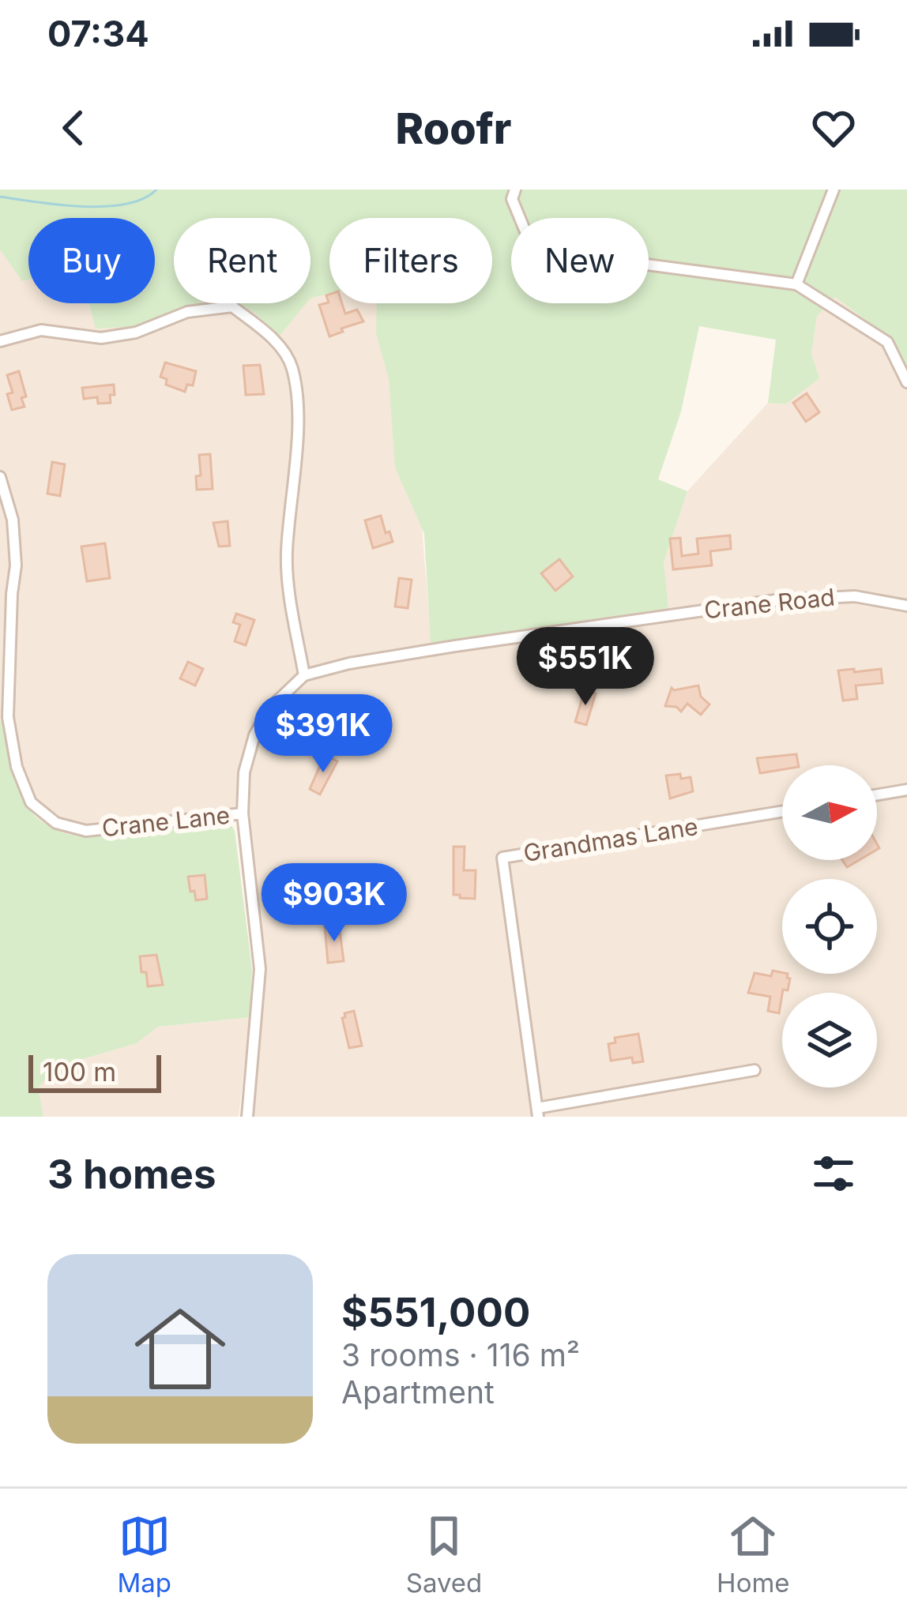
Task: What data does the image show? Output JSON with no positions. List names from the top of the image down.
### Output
{
  "streets": {
    "street": ["Crane Road", "Crane Lane", "Grandmas Lane"]
  },
  "crossings": [
    ["Crane Road", "Crane Lane"]
  ],
  "scale_bar": "100 m",
  "north": "right",
  "page": {
    "status": "07:34",
    "header": "Roofr",
    "chip": [
      "Buy",
      "Rent",
      "Filters",
      "New"
    ],
    "price": ["$551K", "$391K", "$903K"],
    "scale": "100 m",
    "heading": "3 homes",
    "list": [
      {
        "name": "$551,000",
        "note": "3 rooms · 116 m² · Apartment"
      }
    ],
    "tabs": ["Map", "Saved", "Home"]
  }
}
